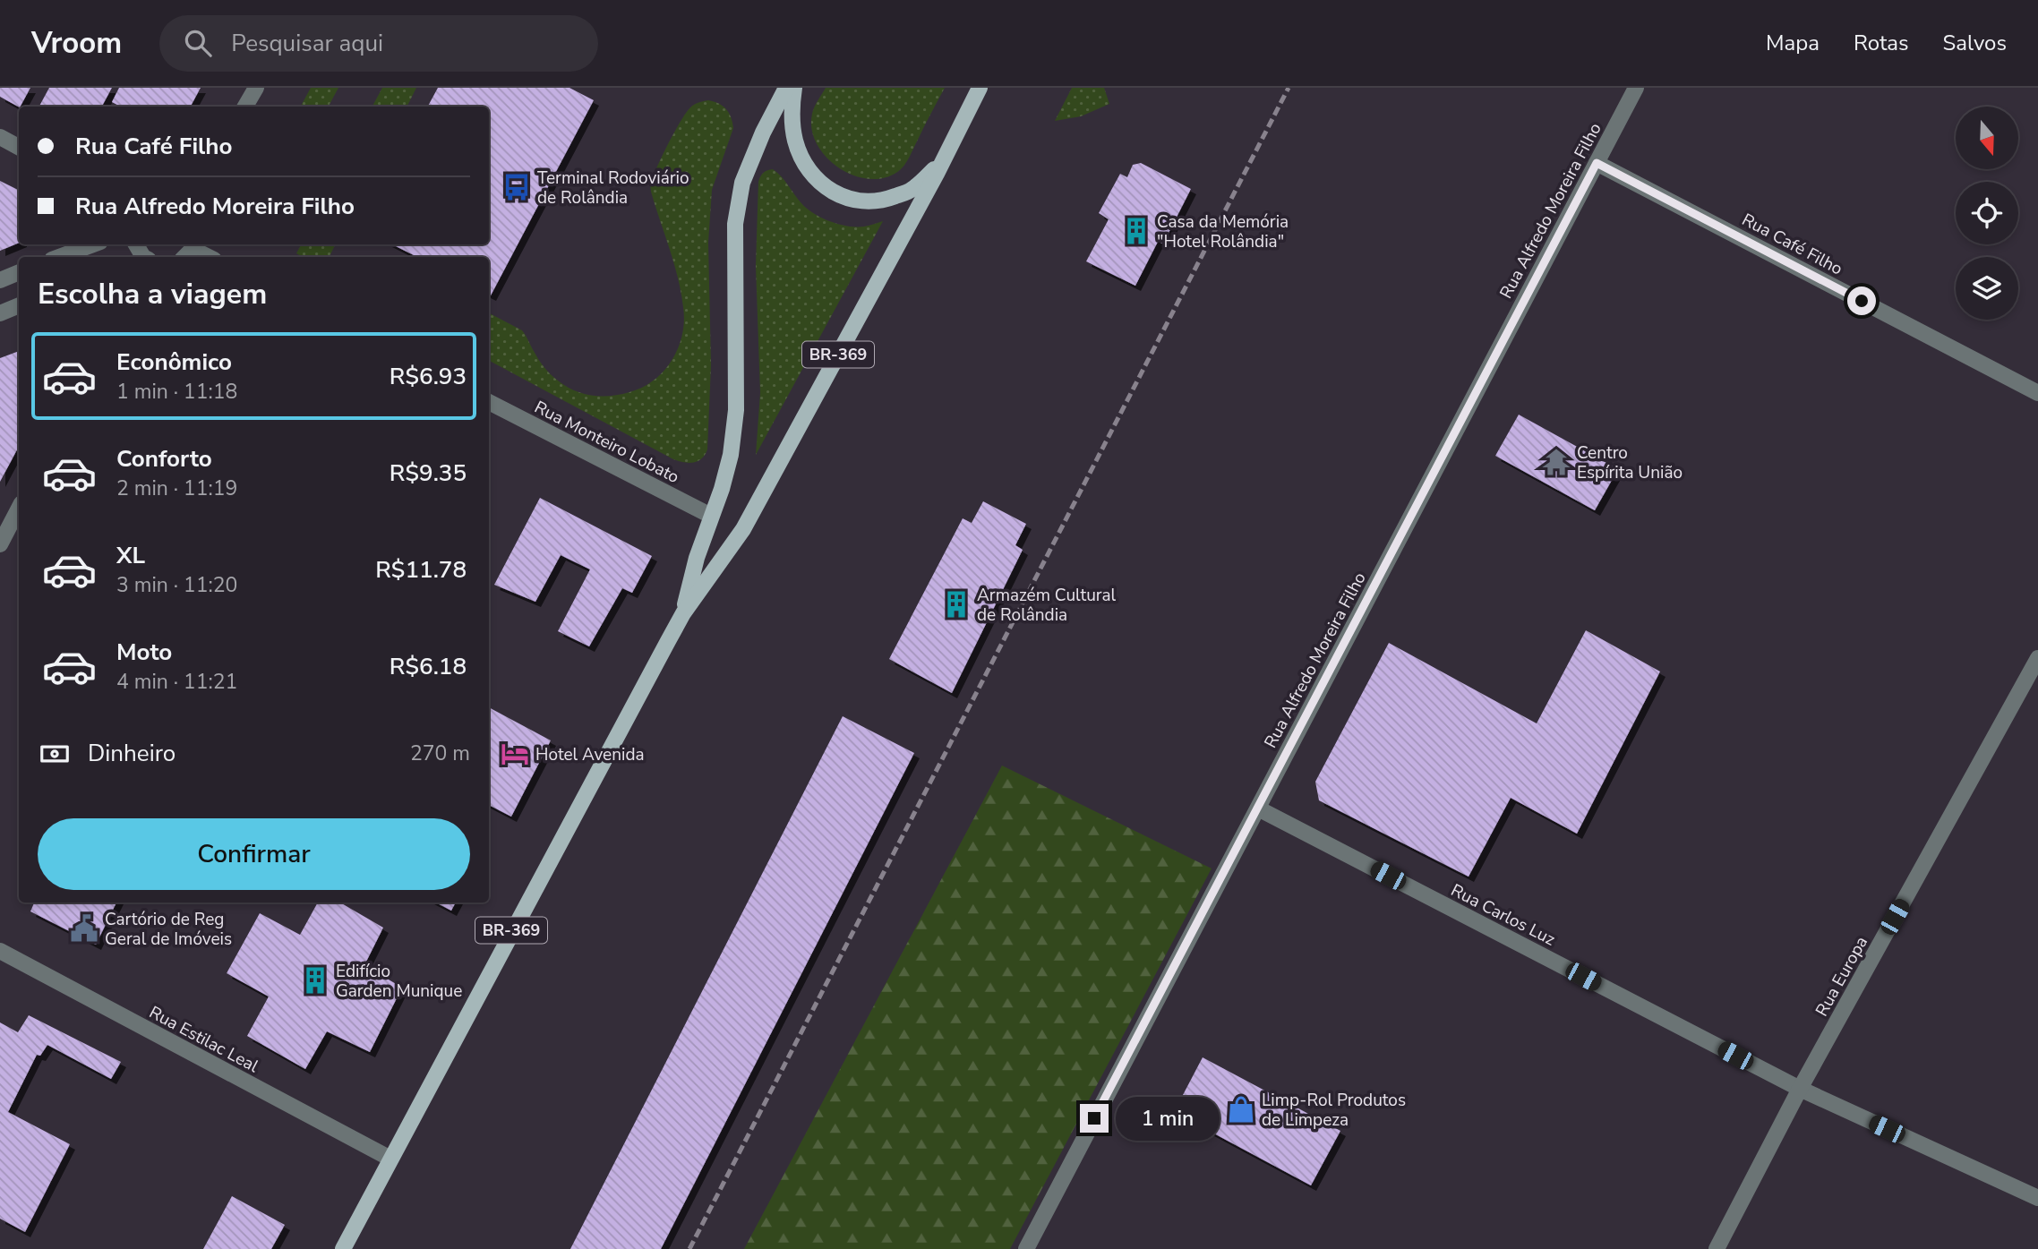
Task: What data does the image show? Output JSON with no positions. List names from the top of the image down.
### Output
{
  "streets": {
    "main road": ["BR-369"],
    "street": [
      "Rua Alfredo Moreira Filho",
      "Rua Café Filho",
      "Rua Monteiro Lobato",
      "Rua Carlos Luz",
      "Rua Europa",
      "Rua Estilac Leal"
    ]
  },
  "crossings": [
    ["Rua Alfredo Moreira Filho", "Rua Café Filho"],
    ["Rua Alfredo Moreira Filho", "Rua Carlos Luz"],
    ["BR-369", "Rua Monteiro Lobato"],
    ["BR-369", "Rua Estilac Leal"],
    ["Rua Carlos Luz", "Rua Europa"]
  ],
  "places": {
    "bus stop": ["Terminal Rodoviário de Rolândia"],
    "building": ["Casa da Memória \"Hotel Rolândia\"", "Armazém Cultural de Rolândia", "Edifício Garden Munique"],
    "temple": ["Centro Espírita União"],
    "hotel": ["Hotel Avenida"],
    "public building": ["Cartório de Reg Geral de Imóveis"],
    "shop": ["Limp-Rol Produtos de Limpeza"]
  },
  "north": "bottom",
  "page": {
    "header": "Vroom",
    "search": "Pesquisar aqui",
    "nav": ["Mapa", "Rotas", "Salvos"],
    "banner": ["Rua Café Filho", "Rua Alfredo Moreira Filho"],
    "heading": "Escolha a viagem",
    "list": [
      {
        "name": "Econômico",
        "note": "1 min · 11:18",
        "value": "R$6.93"
      },
      {
        "name": "Conforto",
        "note": "2 min · 11:19",
        "value": "R$9.35"
      },
      {
        "name": "XL",
        "note": "3 min · 11:20",
        "value": "R$11.78"
      },
      {
        "name": "Moto",
        "note": "4 min · 11:21",
        "value": "R$6.18"
      }
    ],
    "pay": ["Dinheiro", "270 m"],
    "buttons": "Confirmar",
    "bubble": "1 min"
  }
}
